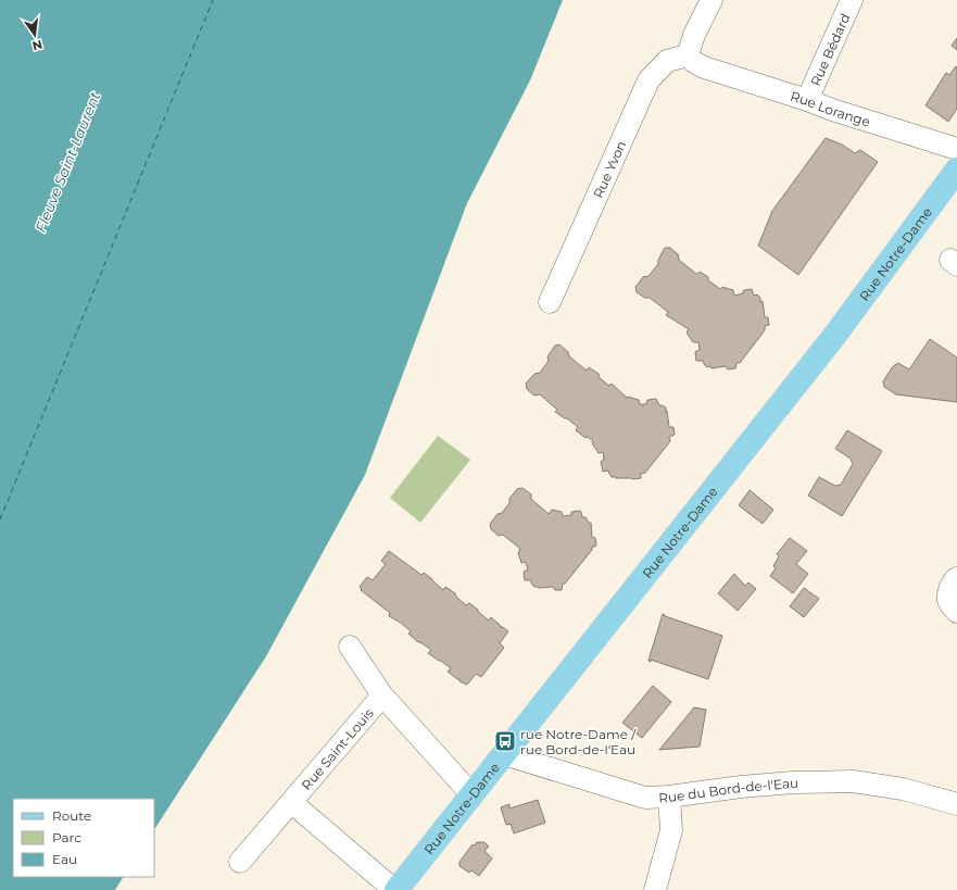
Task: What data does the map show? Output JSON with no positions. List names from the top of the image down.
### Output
{
  "streets": {
    "main road": ["Rue Notre-Dame"],
    "street": [
      "Rue Bédard",
      "Rue Lorange",
      "Rue Yvon",
      "Rue Saint-Louis",
      "Rue du Bord-de-l'Eau"
    ]
  },
  "crossings": [
    ["Rue Bédard", "Rue Lorange"],
    ["Rue Lorange", "Rue Yvon"],
    ["Rue Notre-Dame", "Rue Saint-Louis"],
    ["Rue Notre-Dame", "Rue du Bord-de-l'Eau"]
  ],
  "water": ["Fleuve Saint-Laurent"],
  "places": {
    "bus stop": ["rue Notre-Dame / rue Bord-de-l'Eau"]
  },
  "legend": ["Route", "Parc", "Eau"],
  "north": "bottom"
}
